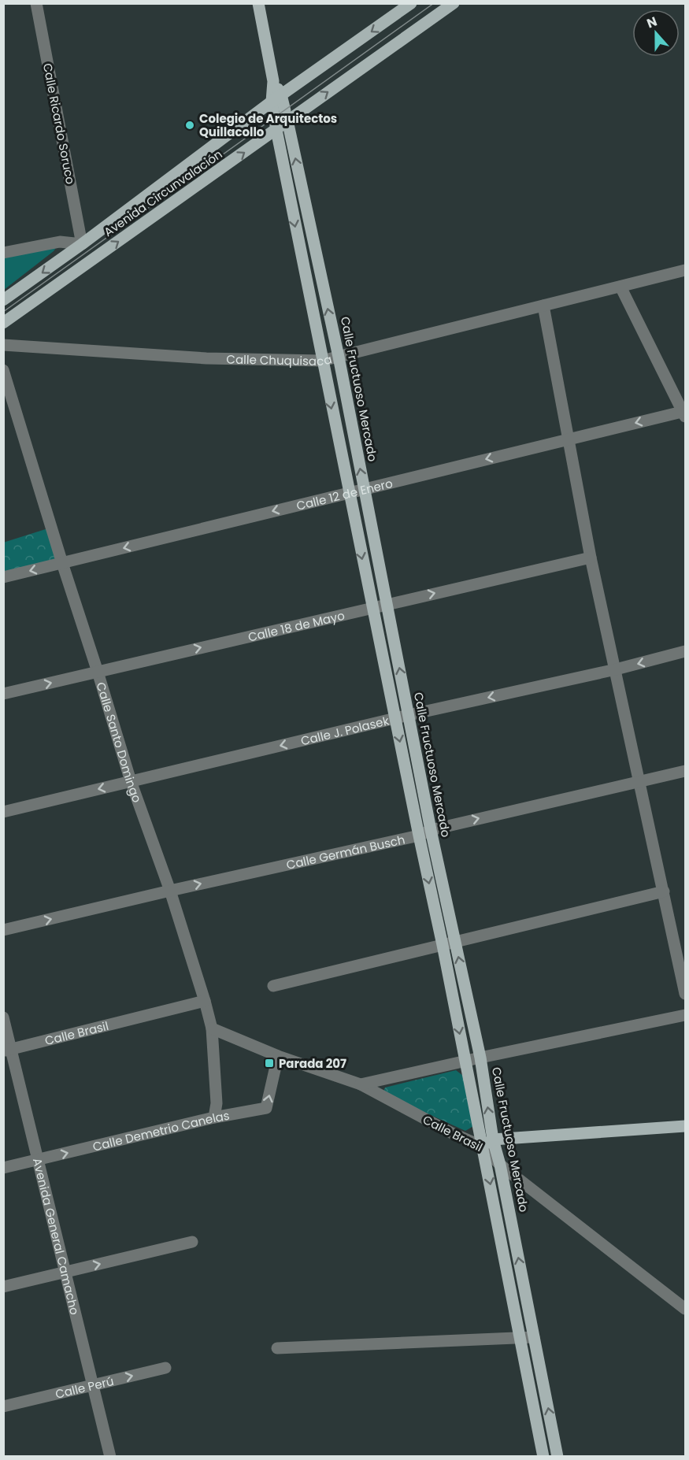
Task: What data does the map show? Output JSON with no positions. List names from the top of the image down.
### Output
{
  "streets": {
    "main road": ["Avenida Circunvalación", "Calle Fructuoso Mercado"],
    "street": [
      "Calle Ricardo Soruco",
      "Calle Chuquisaca",
      "Calle 12 de Enero",
      "Calle 18 de Mayo",
      "Calle J. Polasek",
      "Calle Santo Domingo",
      "Calle Germán Busch",
      "Calle Brasil",
      "Calle Demetrio Canelas",
      "Avenida General Camacho",
      "Calle Perú"
    ]
  },
  "crossings": [
    ["Calle Ricardo Soruco", "Avenida Circunvalación"],
    ["Avenida Circunvalación", "Calle Fructuoso Mercado"],
    ["Calle Chuquisaca", "Calle Fructuoso Mercado"],
    ["Calle Fructuoso Mercado", "Calle 12 de Enero"],
    ["Calle Fructuoso Mercado", "Calle 18 de Mayo"],
    ["Calle Fructuoso Mercado", "Calle J. Polasek"],
    ["Calle Fructuoso Mercado", "Calle Germán Busch"],
    ["Calle Fructuoso Mercado", "Calle Brasil"],
    ["Calle 12 de Enero", "Calle Santo Domingo"],
    ["Calle 18 de Mayo", "Calle Santo Domingo"],
    ["Calle J. Polasek", "Calle Santo Domingo"],
    ["Calle Santo Domingo", "Calle Germán Busch"],
    ["Calle Santo Domingo", "Calle Brasil"],
    ["Calle Santo Domingo", "Calle Demetrio Canelas"],
    ["Calle Brasil", "Calle Demetrio Canelas"],
    ["Calle Brasil", "Avenida General Camacho"],
    ["Calle Demetrio Canelas", "Avenida General Camacho"],
    ["Avenida General Camacho", "Calle Perú"]
  ],
  "one_way": [
    "Calle 12 de Enero",
    "Calle 18 de Mayo",
    "Calle J. Polasek",
    "Calle Germán Busch",
    "Calle Demetrio Canelas",
    "Calle Perú"
  ],
  "places": {
    "other": ["Colegio de Arquitectos Quillacollo"],
    "transit": ["Parada 207"]
  },
  "north": "top"
}
